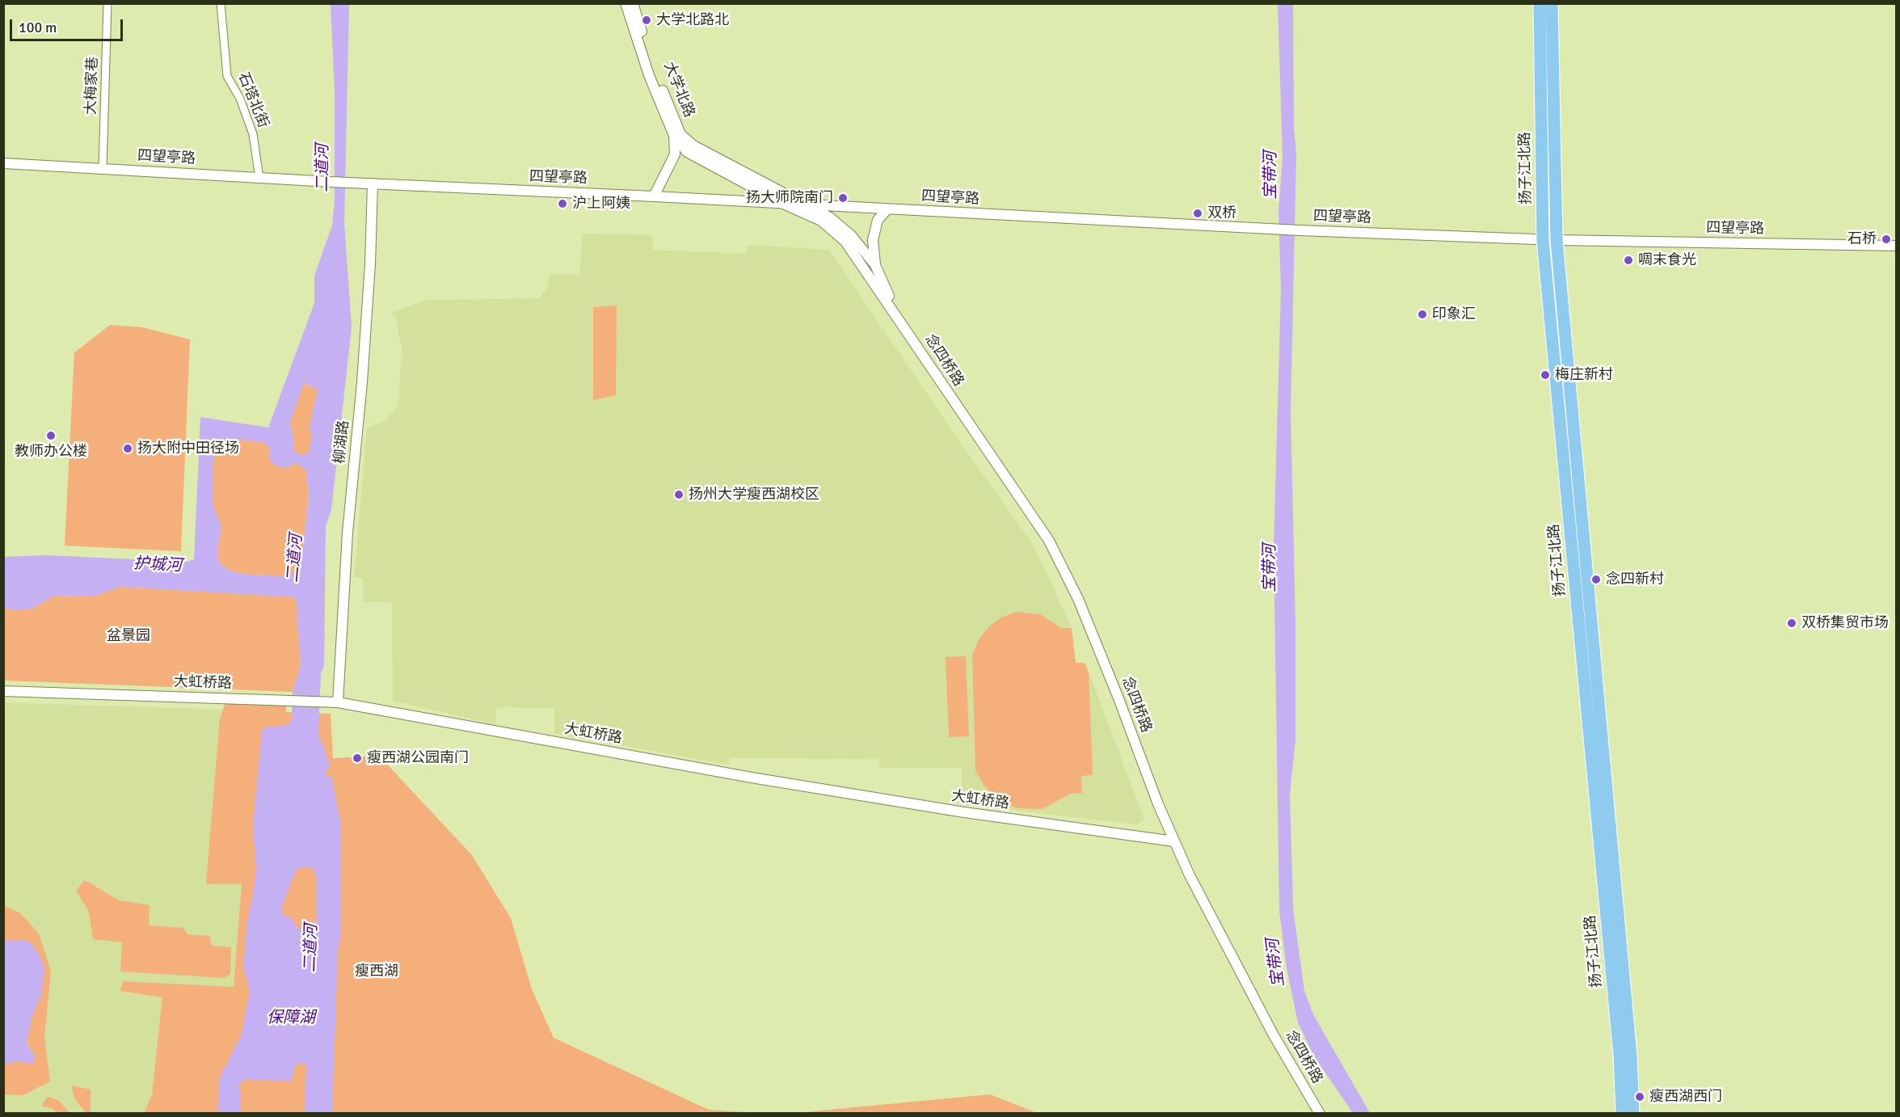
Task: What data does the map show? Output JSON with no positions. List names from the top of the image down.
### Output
{
  "streets": {
    "main road": ["扬子江北路"],
    "street": [
      "大梅家巷",
      "大学北路",
      "石塔北街",
      "四望亭路",
      "念四桥路",
      "柳湖路",
      "大虹桥路"
    ]
  },
  "crossings": [
    ["大梅家巷", "四望亭路"],
    ["大学北路", "四望亭路"],
    ["大学北路", "念四桥路"],
    ["石塔北街", "四望亭路"],
    ["四望亭路", "扬子江北路"],
    ["四望亭路", "念四桥路"],
    ["四望亭路", "柳湖路"],
    ["念四桥路", "大虹桥路"],
    ["柳湖路", "大虹桥路"]
  ],
  "water": [
    "二道河",
    "宝带河",
    "护城河",
    "保障湖"
  ],
  "parks": ["盆景园", "瘦西湖"],
  "places": [
    "大学北路北",
    "扬大师院南门",
    "沪上阿姨",
    "双桥",
    "石桥",
    "啁末食光",
    "印象汇",
    "梅庄新村",
    "教师办公楼",
    "扬大附中田径场",
    "扬州大学瘦西湖校区",
    "念四新村",
    "双桥集贸市场",
    "瘦西湖公园南门",
    "瘦西湖西门"
  ],
  "scale_bar": "100 m"
}
